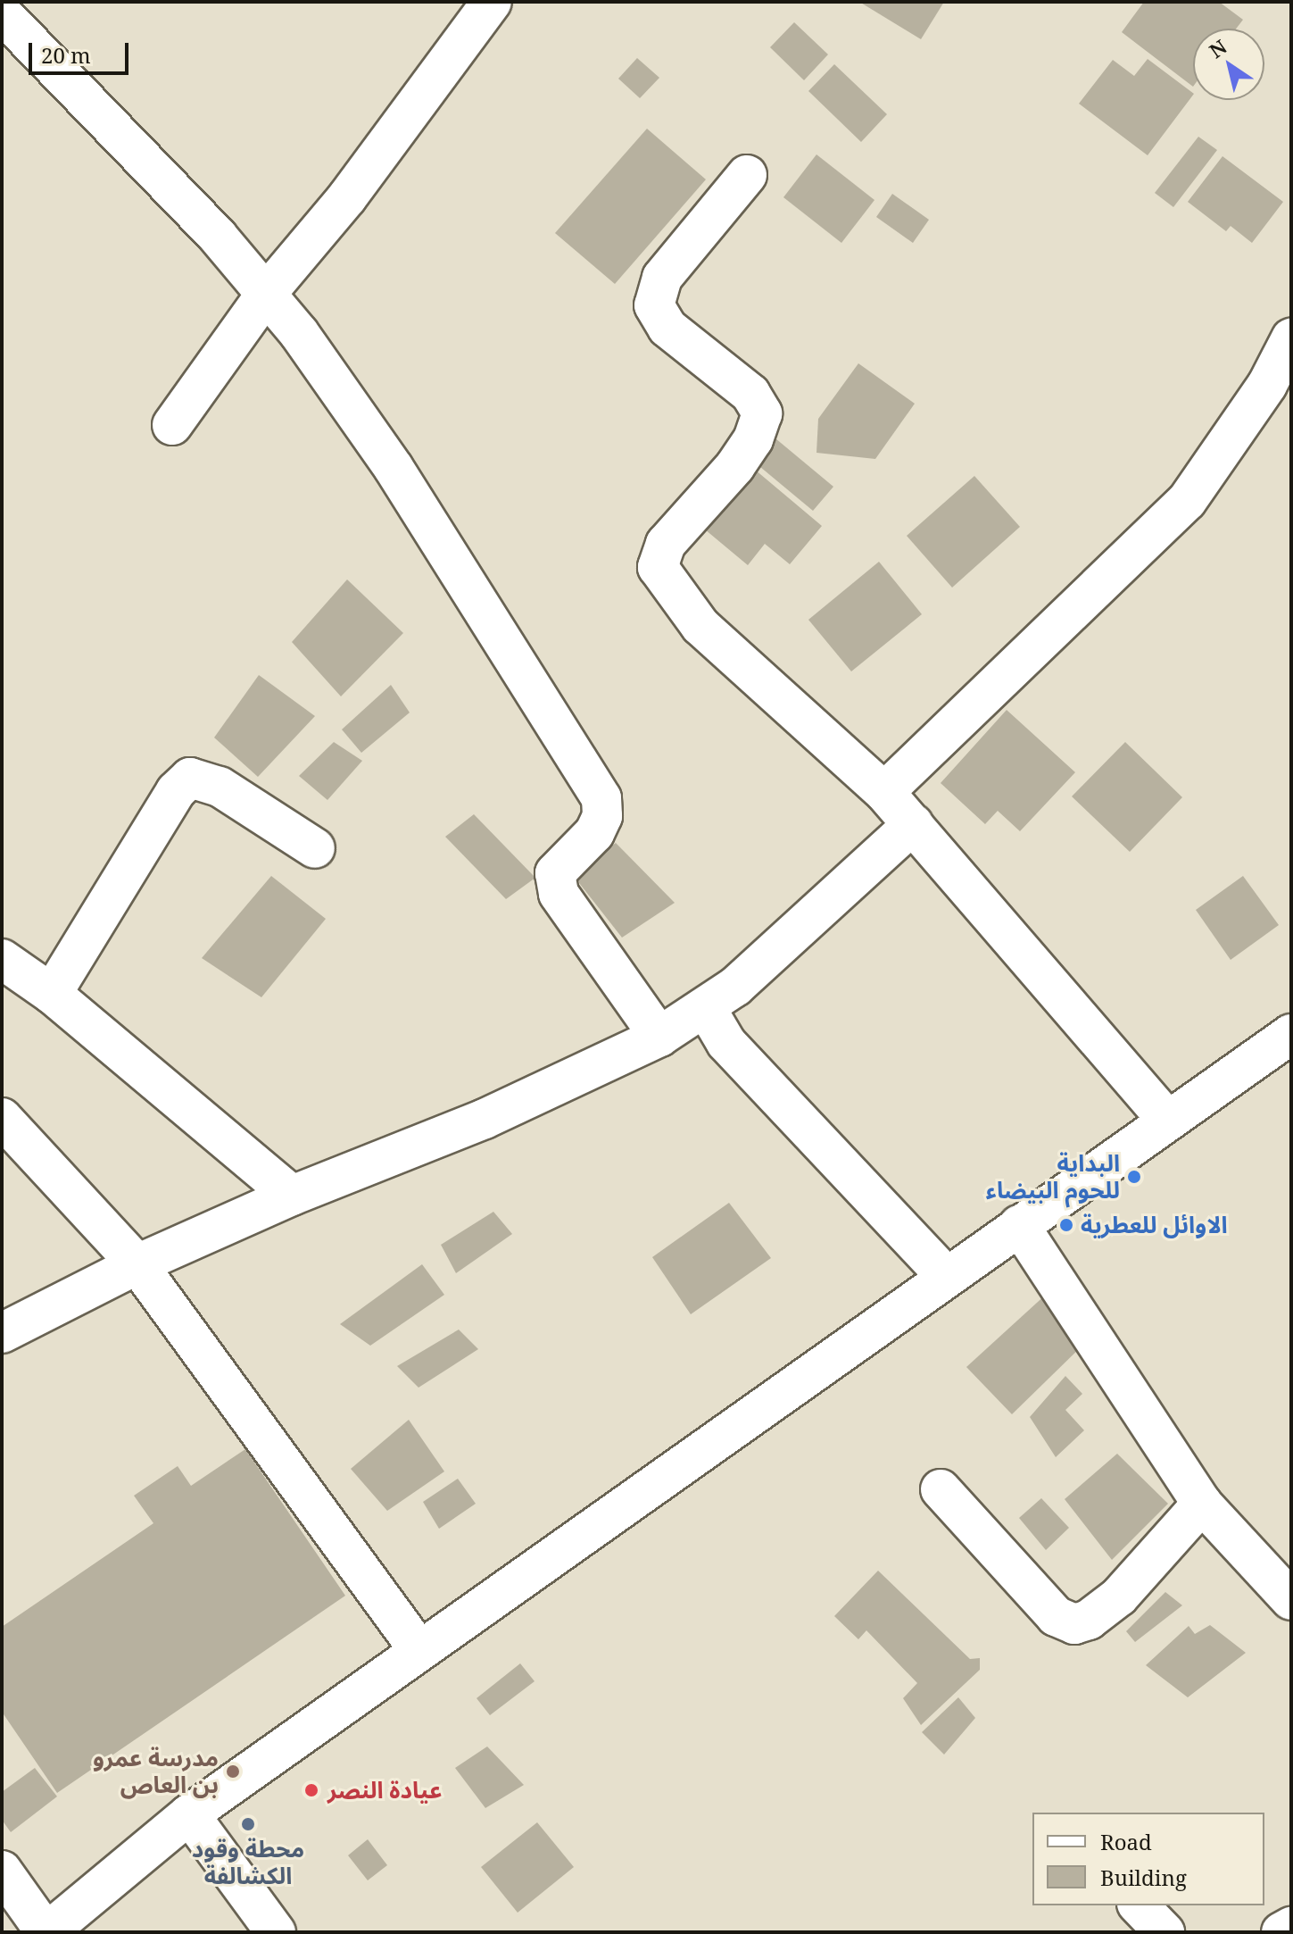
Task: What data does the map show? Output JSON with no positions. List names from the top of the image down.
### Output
{
  "places": [
    "البداية للحوم البيضاء",
    "الاوائل للعطرية",
    "مدرسة عمرو بن العاص",
    "عيادة النصر",
    "محطة وقود الكشالفة"
  ],
  "legend": ["Road", "Building"],
  "scale_bar": "20 m",
  "north": "top left"
}
